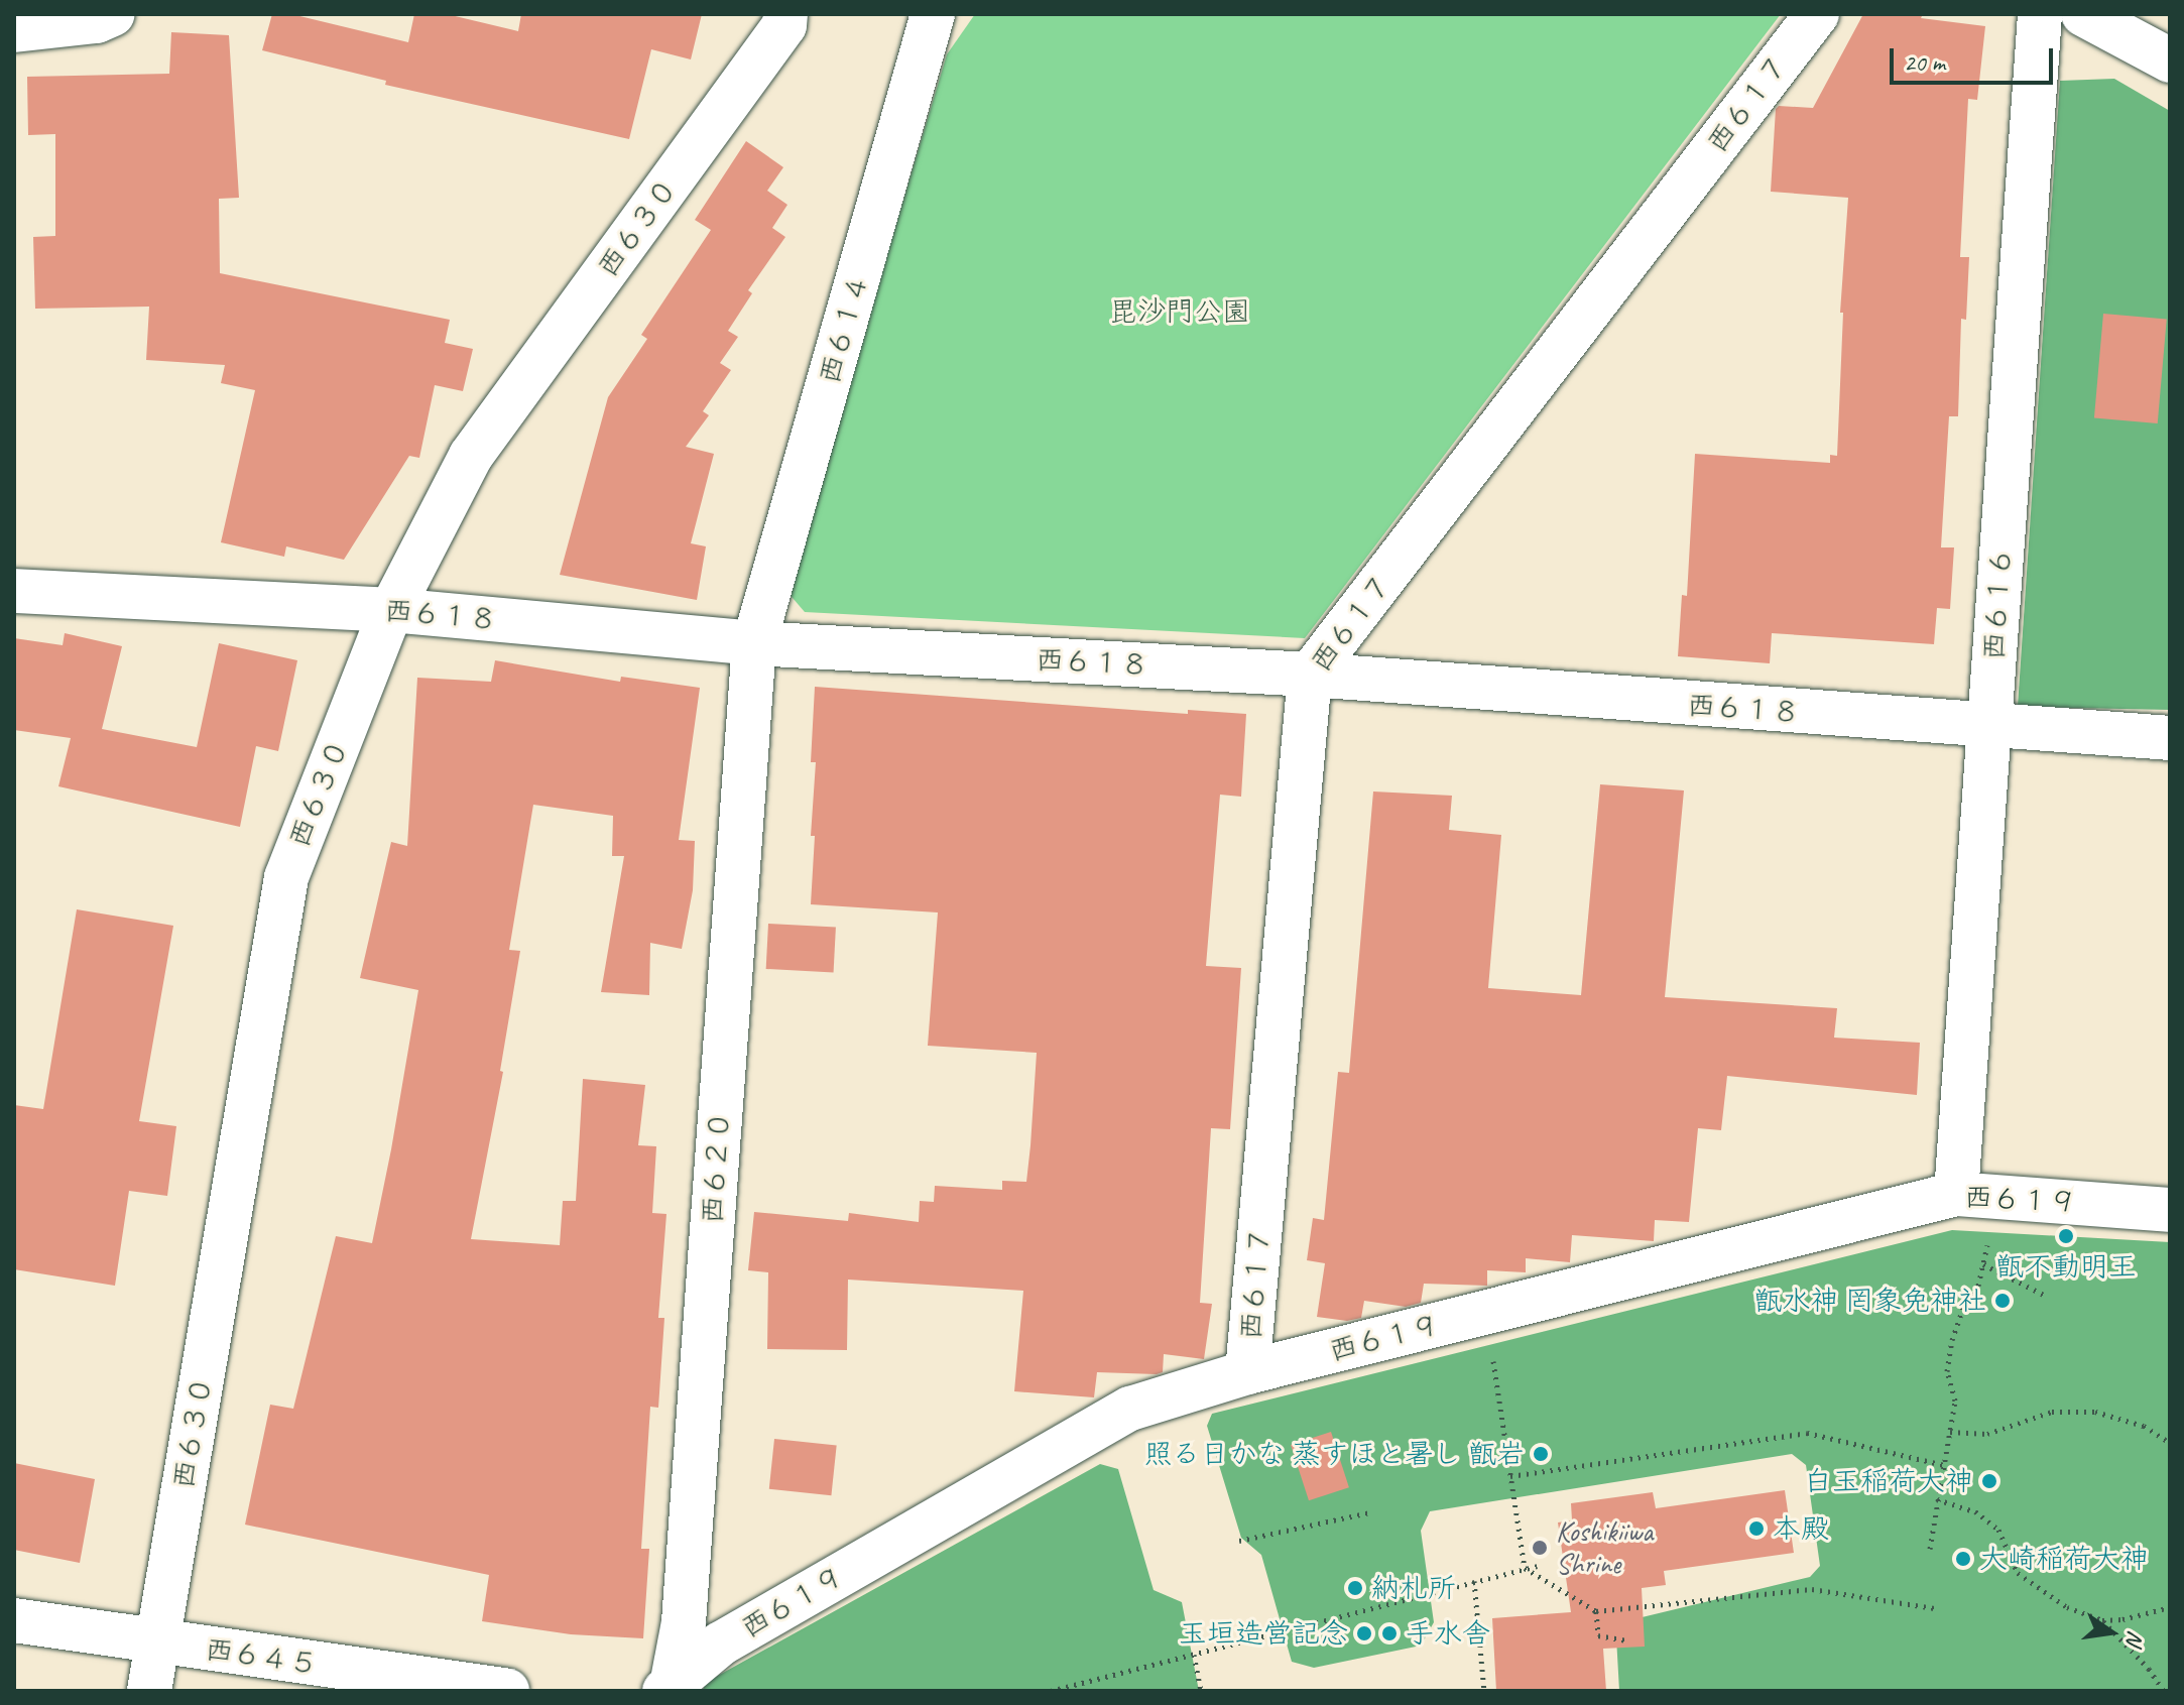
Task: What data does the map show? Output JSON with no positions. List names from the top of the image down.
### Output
{
  "streets": {
    "street": [
      "西６１７",
      "西６３０",
      "西６１４",
      "西６１６",
      "西６１８",
      "西６２０",
      "西６１９",
      "西６４５"
    ]
  },
  "crossings": [
    ["西６１７", "西６１８"],
    ["西６１７", "西６１９"],
    ["西６３０", "西６１８"],
    ["西６３０", "西６４５"],
    ["西６１４", "西６１８"],
    ["西６１４", "西６２０"],
    ["西６１６", "西６１８"],
    ["西６１６", "西６１９"],
    ["西６１８", "西６２０"],
    ["西６２０", "西６１９"]
  ],
  "parks": ["毘沙門公園"],
  "places": [
    "甑不動明王",
    "甑水神 罔象免神社",
    "照る日かな 蒸すほと暑し 甑岩",
    "白玉稲荷大神",
    "本殿",
    "Koshikiiwa Shrine",
    "大崎稲荷大神",
    "納札所",
    "玉垣造営記念",
    "手水舎"
  ],
  "scale_bar": "20 m",
  "north": "right"
}
